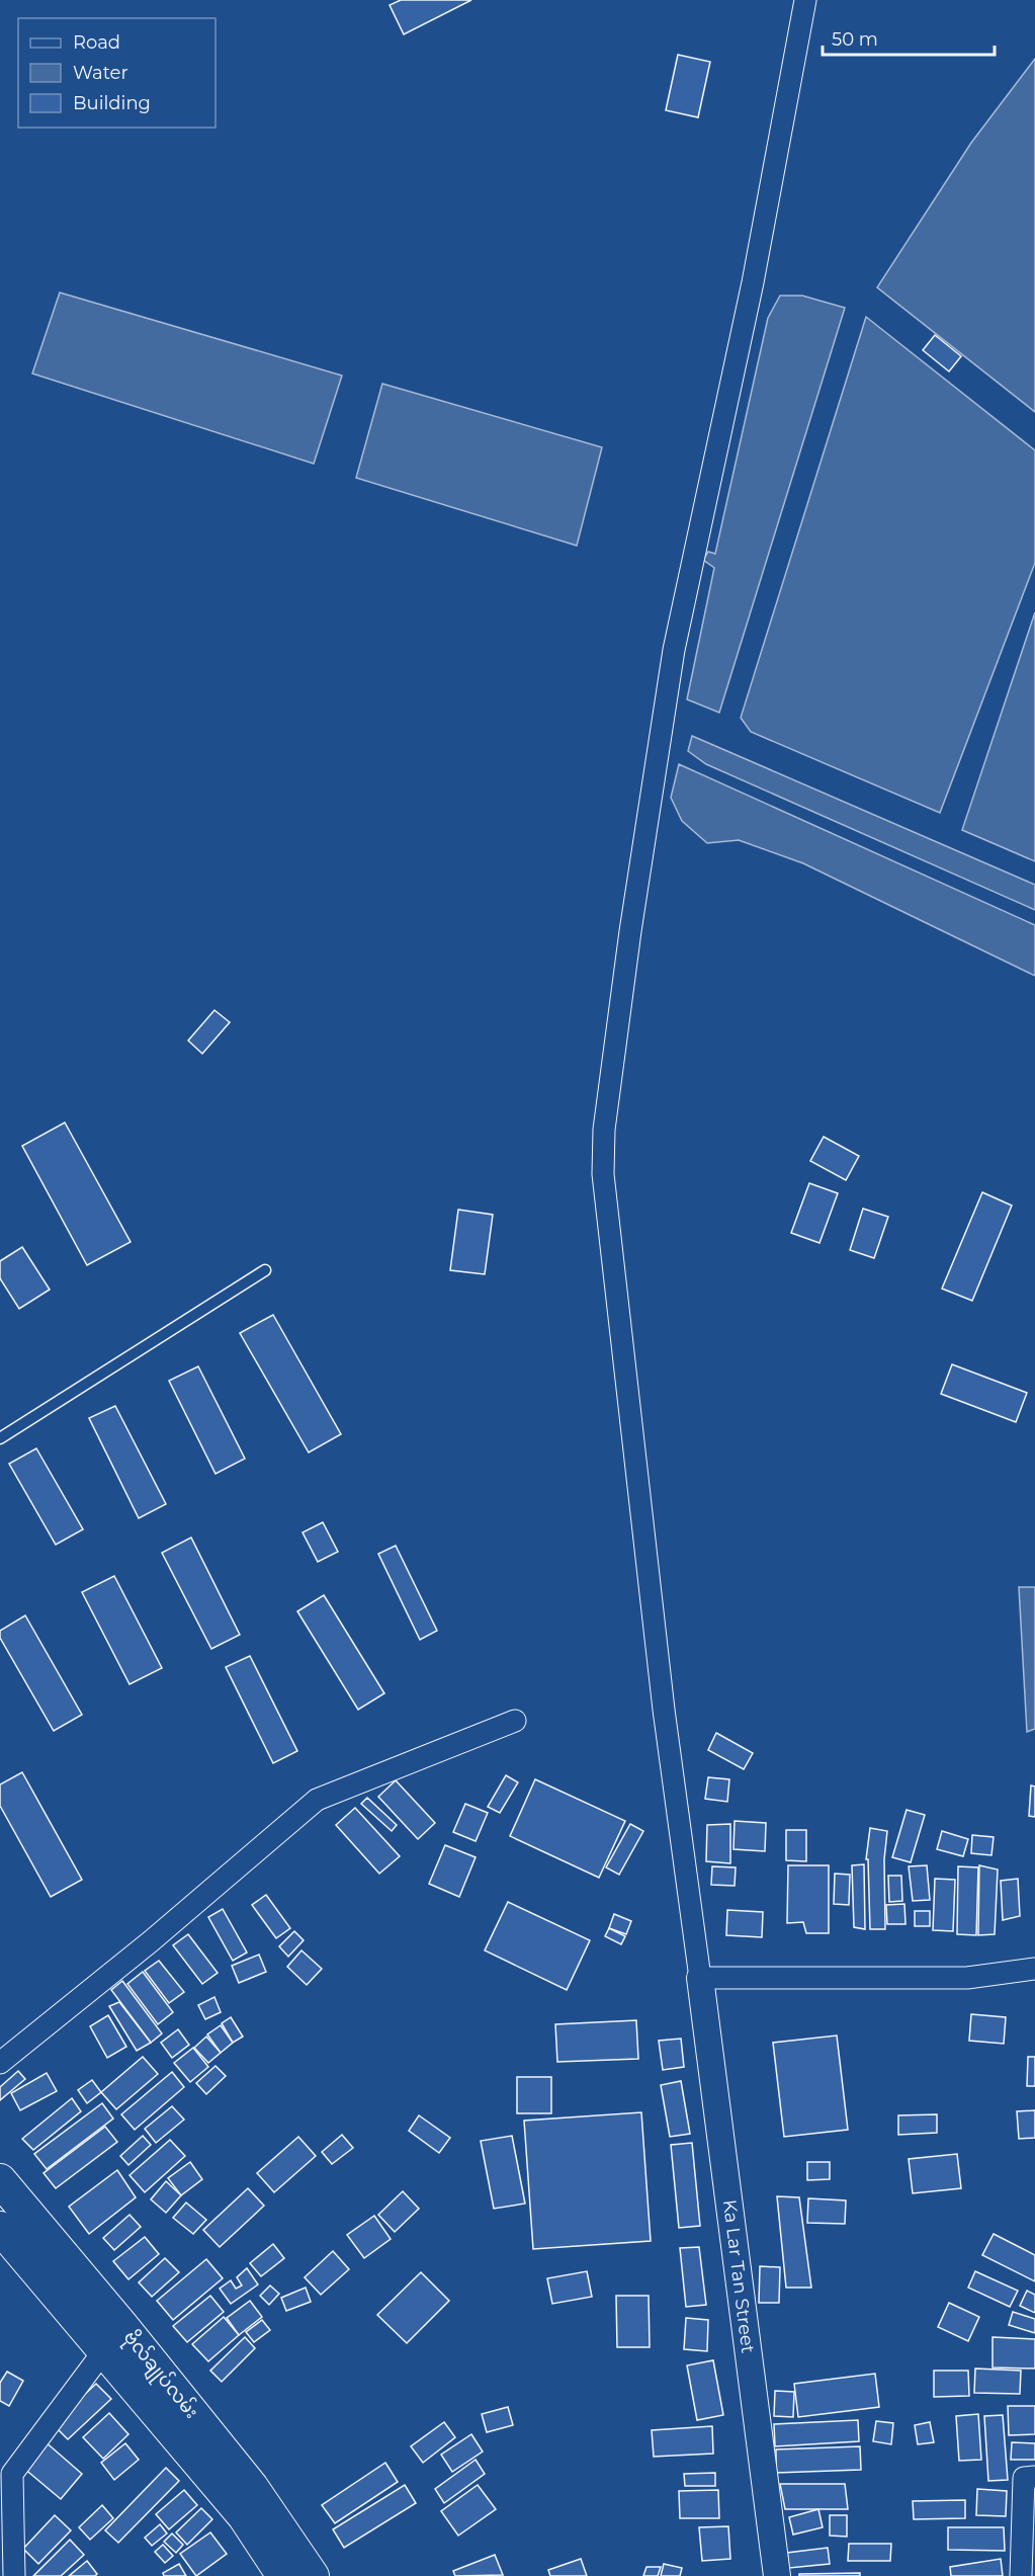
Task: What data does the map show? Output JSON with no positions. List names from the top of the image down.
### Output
{
  "streets": {
    "main road": ["ဗိုလ်ချုပ်လမ်း"],
    "street": ["Ka Lar Tan Street"]
  },
  "legend": ["Road", "Water", "Building"],
  "scale_bar": "50 m"
}
